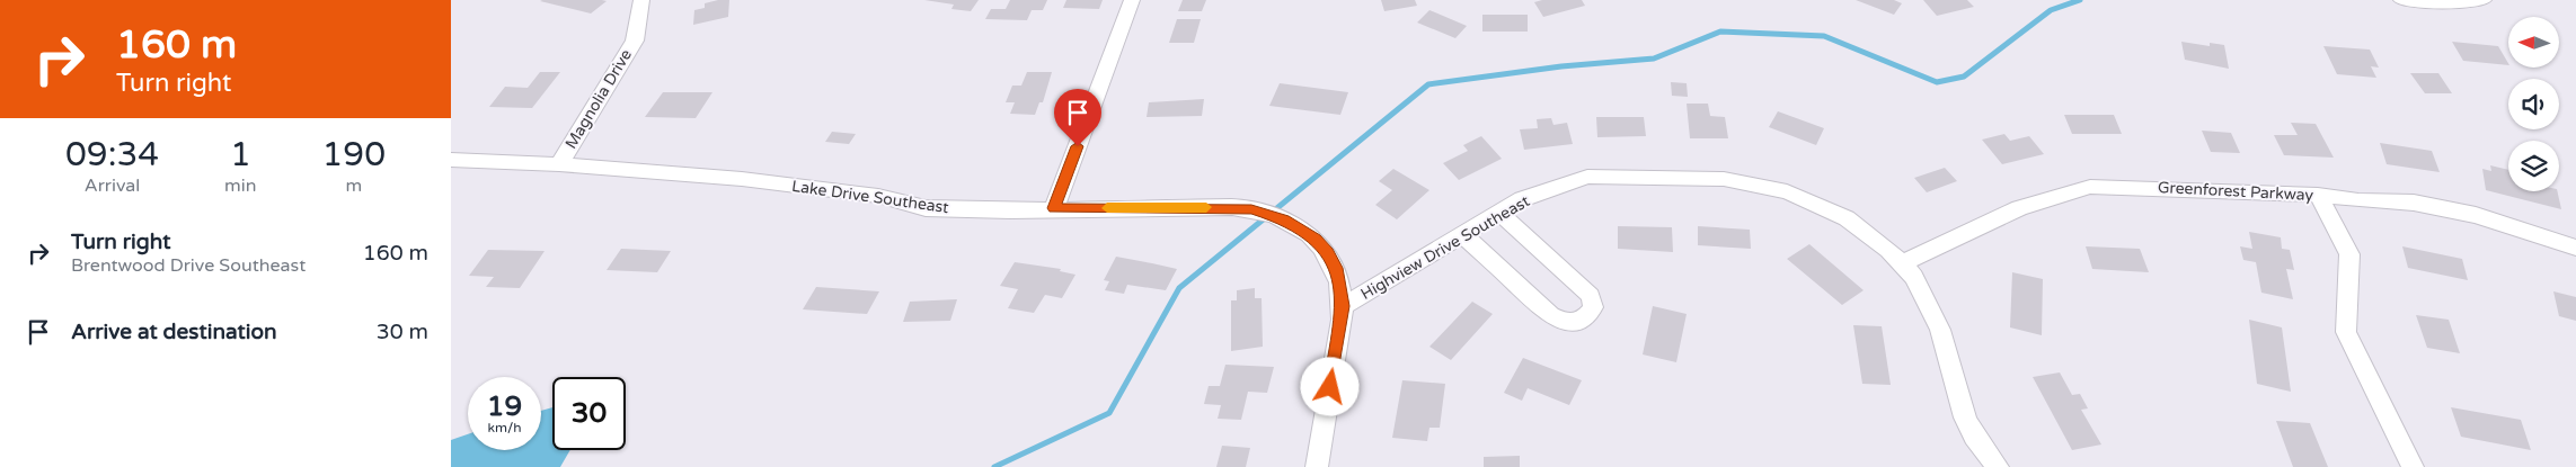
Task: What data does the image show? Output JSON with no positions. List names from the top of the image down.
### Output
{
  "streets": {
    "street": [
      "Magnolia Drive",
      "Greenforest Parkway",
      "Lake Drive Southeast",
      "Highview Drive Southeast"
    ]
  },
  "crossings": [
    ["Magnolia Drive", "Lake Drive Southeast"],
    ["Greenforest Parkway", "Highview Drive Southeast"],
    ["Lake Drive Southeast", "Highview Drive Southeast"]
  ],
  "north": "left",
  "page": {
    "turn": ["160 m", "Turn right"],
    "eta": [
      "09:34",
      "Arrival",
      "1",
      "min",
      "190",
      "m"
    ],
    "list": [
      {
        "name": "Turn right",
        "note": "Brentwood Drive Southeast",
        "value": "160 m"
      },
      {
        "name": "Arrive at destination",
        "value": "30 m"
      }
    ],
    "speed": "19 km/h",
    "limit": "30"
  }
}
